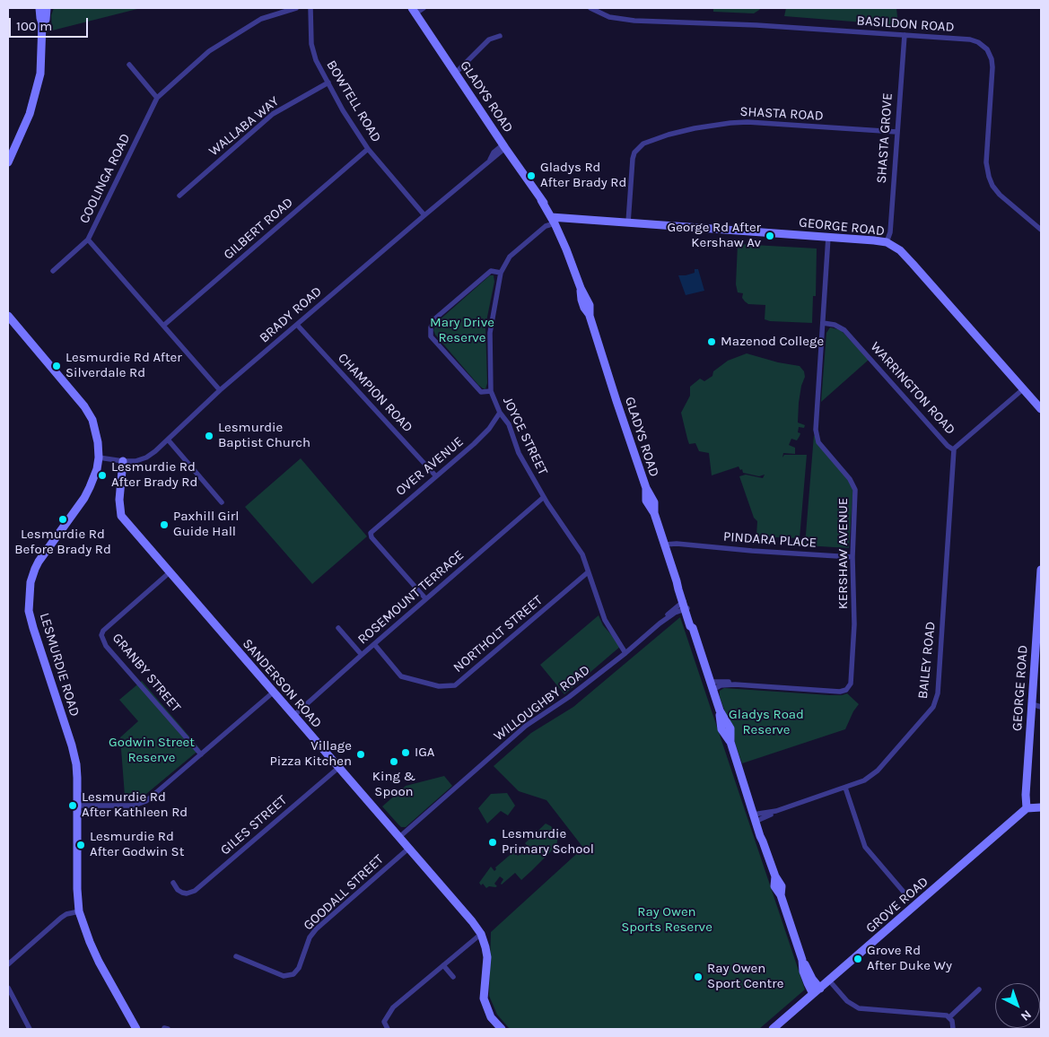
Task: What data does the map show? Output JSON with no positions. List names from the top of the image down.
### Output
{
  "streets": {
    "street": [
      "BASILDON ROAD",
      "GLADYS ROAD",
      "BOWTELL ROAD",
      "SHASTA ROAD",
      "WALLABA WAY",
      "SHASTA GROVE",
      "COOLINGA ROAD",
      "GEORGE ROAD",
      "GILBERT ROAD",
      "BRADY ROAD",
      "WARRINGTON ROAD",
      "CHAMPION ROAD",
      "JOYCE STREET",
      "OVER AVENUE",
      "PINDARA PLACE",
      "KERSHAW AVENUE",
      "ROSEMOUNT TERRACE",
      "NORTHOLT STREET",
      "BAILEY ROAD",
      "LESMURDIE ROAD",
      "GRANBY STREET",
      "SANDERSON ROAD",
      "WILLOUGHBY ROAD",
      "GILES STREET",
      "GOODALL STREET",
      "GROVE ROAD"
    ]
  },
  "crossings": [
    ["BASILDON ROAD", "SHASTA GROVE"],
    ["GLADYS ROAD", "GEORGE ROAD"],
    ["GLADYS ROAD", "BRADY ROAD"],
    ["GLADYS ROAD", "JOYCE STREET"],
    ["GLADYS ROAD", "PINDARA PLACE"],
    ["GLADYS ROAD", "KERSHAW AVENUE"],
    ["GLADYS ROAD", "BAILEY ROAD"],
    ["GLADYS ROAD", "WILLOUGHBY ROAD"],
    ["GLADYS ROAD", "GROVE ROAD"],
    ["BOWTELL ROAD", "WALLABA WAY"],
    ["BOWTELL ROAD", "GILBERT ROAD"],
    ["BOWTELL ROAD", "BRADY ROAD"],
    ["SHASTA ROAD", "SHASTA GROVE"],
    ["SHASTA ROAD", "GEORGE ROAD"],
    ["SHASTA GROVE", "GEORGE ROAD"],
    ["COOLINGA ROAD", "GILBERT ROAD"],
    ["COOLINGA ROAD", "BRADY ROAD"],
    ["GEORGE ROAD", "WARRINGTON ROAD"],
    ["GEORGE ROAD", "JOYCE STREET"],
    ["GEORGE ROAD", "KERSHAW AVENUE"],
    ["GEORGE ROAD", "GROVE ROAD"],
    ["BRADY ROAD", "CHAMPION ROAD"],
    ["BRADY ROAD", "LESMURDIE ROAD"],
    ["BRADY ROAD", "SANDERSON ROAD"],
    ["WARRINGTON ROAD", "KERSHAW AVENUE"],
    ["WARRINGTON ROAD", "BAILEY ROAD"],
    ["CHAMPION ROAD", "OVER AVENUE"],
    ["JOYCE STREET", "OVER AVENUE"],
    ["JOYCE STREET", "ROSEMOUNT TERRACE"],
    ["JOYCE STREET", "NORTHOLT STREET"],
    ["JOYCE STREET", "WILLOUGHBY ROAD"],
    ["OVER AVENUE", "ROSEMOUNT TERRACE"],
    ["PINDARA PLACE", "KERSHAW AVENUE"],
    ["ROSEMOUNT TERRACE", "NORTHOLT STREET"],
    ["ROSEMOUNT TERRACE", "SANDERSON ROAD"],
    ["GRANBY STREET", "SANDERSON ROAD"],
    ["SANDERSON ROAD", "WILLOUGHBY ROAD"],
    ["SANDERSON ROAD", "GILES STREET"],
    ["SANDERSON ROAD", "GOODALL STREET"]
  ],
  "parks": [
    "Mary Drive Reserve",
    "Gladys Road Reserve",
    "Godwin Street Reserve",
    "Ray Owen Sports Reserve"
  ],
  "places": [
    "Gladys Rd After Brady Rd",
    "George Rd After Kershaw Av",
    "Mazenod College",
    "Lesmurdie Rd After Silverdale Rd",
    "Lesmurdie Baptist Church",
    "Lesmurdie Rd After Brady Rd",
    "Lesmurdie Rd Before Brady Rd",
    "Paxhill Girl Guide Hall",
    "IGA",
    "Village Pizza Kitchen",
    "King & Spoon",
    "Lesmurdie Rd After Kathleen Rd",
    "Lesmurdie Primary School",
    "Lesmurdie Rd After Godwin St",
    "Grove Rd After Duke Wy",
    "Ray Owen Sport Centre"
  ],
  "scale_bar": "100 m",
  "north": "bottom right"
}
